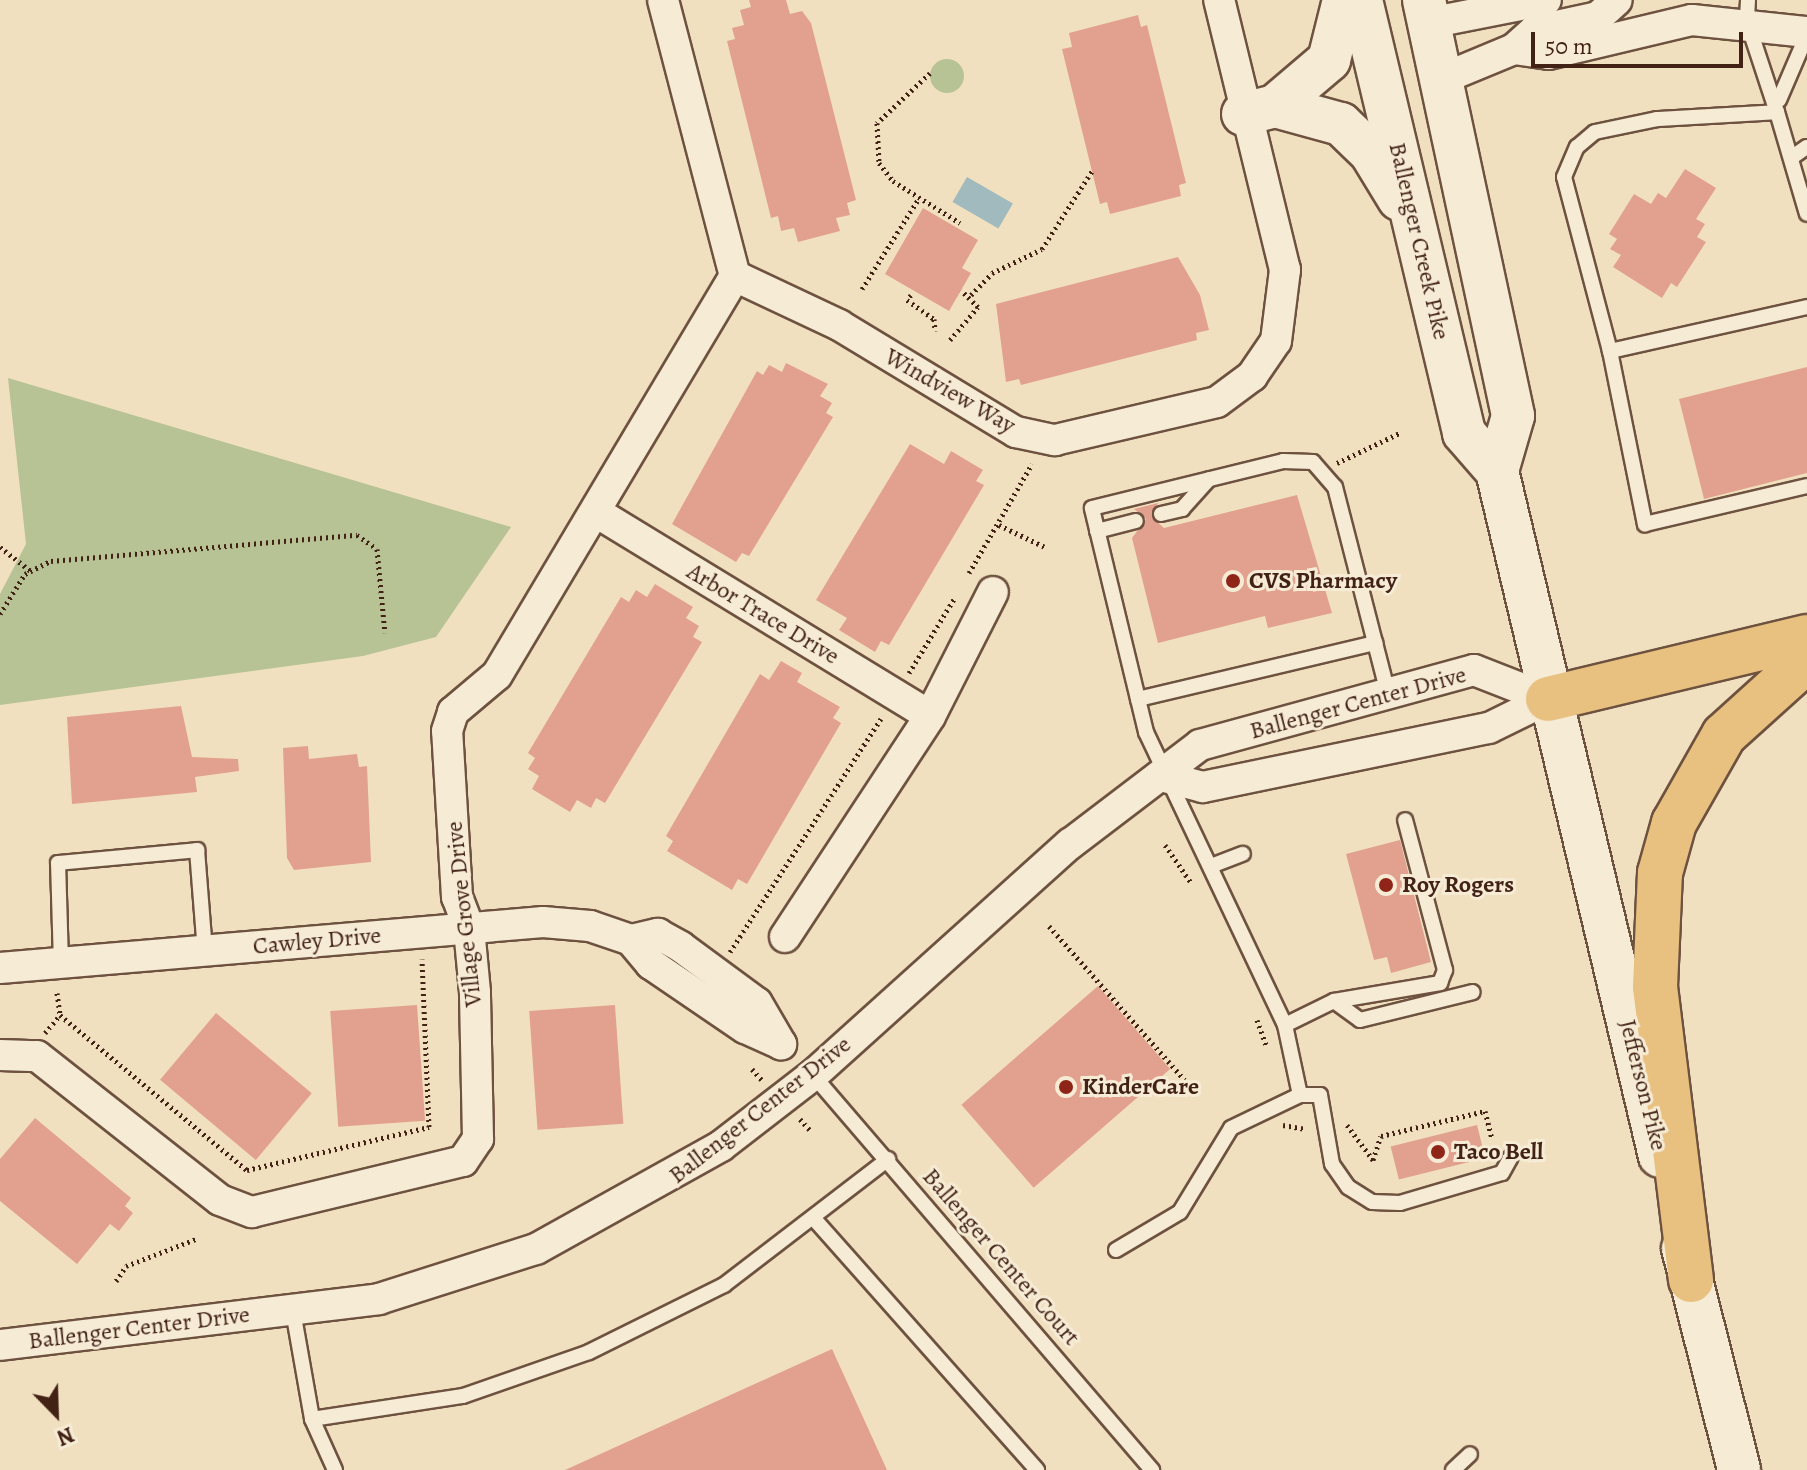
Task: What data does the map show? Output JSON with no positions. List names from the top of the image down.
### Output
{
  "streets": {
    "main road": ["Ballenger Creek Pike", "Jefferson Pike"],
    "street": [
      "Windview Way",
      "Arbor Trace Drive",
      "Ballenger Center Drive",
      "Village Grove Drive",
      "Cawley Drive"
    ],
    "lane": ["Ballenger Center Court"]
  },
  "crossings": [
    ["Ballenger Creek Pike", "Ballenger Center Drive"],
    ["Ballenger Creek Pike", "Jefferson Pike"],
    ["Windview Way", "Village Grove Drive"],
    ["Arbor Trace Drive", "Village Grove Drive"],
    ["Ballenger Center Drive", "Cawley Drive"],
    ["Ballenger Center Drive", "Jefferson Pike"],
    ["Ballenger Center Drive", "Ballenger Center Court"],
    ["Village Grove Drive", "Cawley Drive"],
    ["Cawley Drive", "Ballenger Center Court"]
  ],
  "places": [
    "CVS Pharmacy",
    "Roy Rogers",
    "KinderCare",
    "Taco Bell"
  ],
  "scale_bar": "50 m",
  "north": "bottom right"
}
